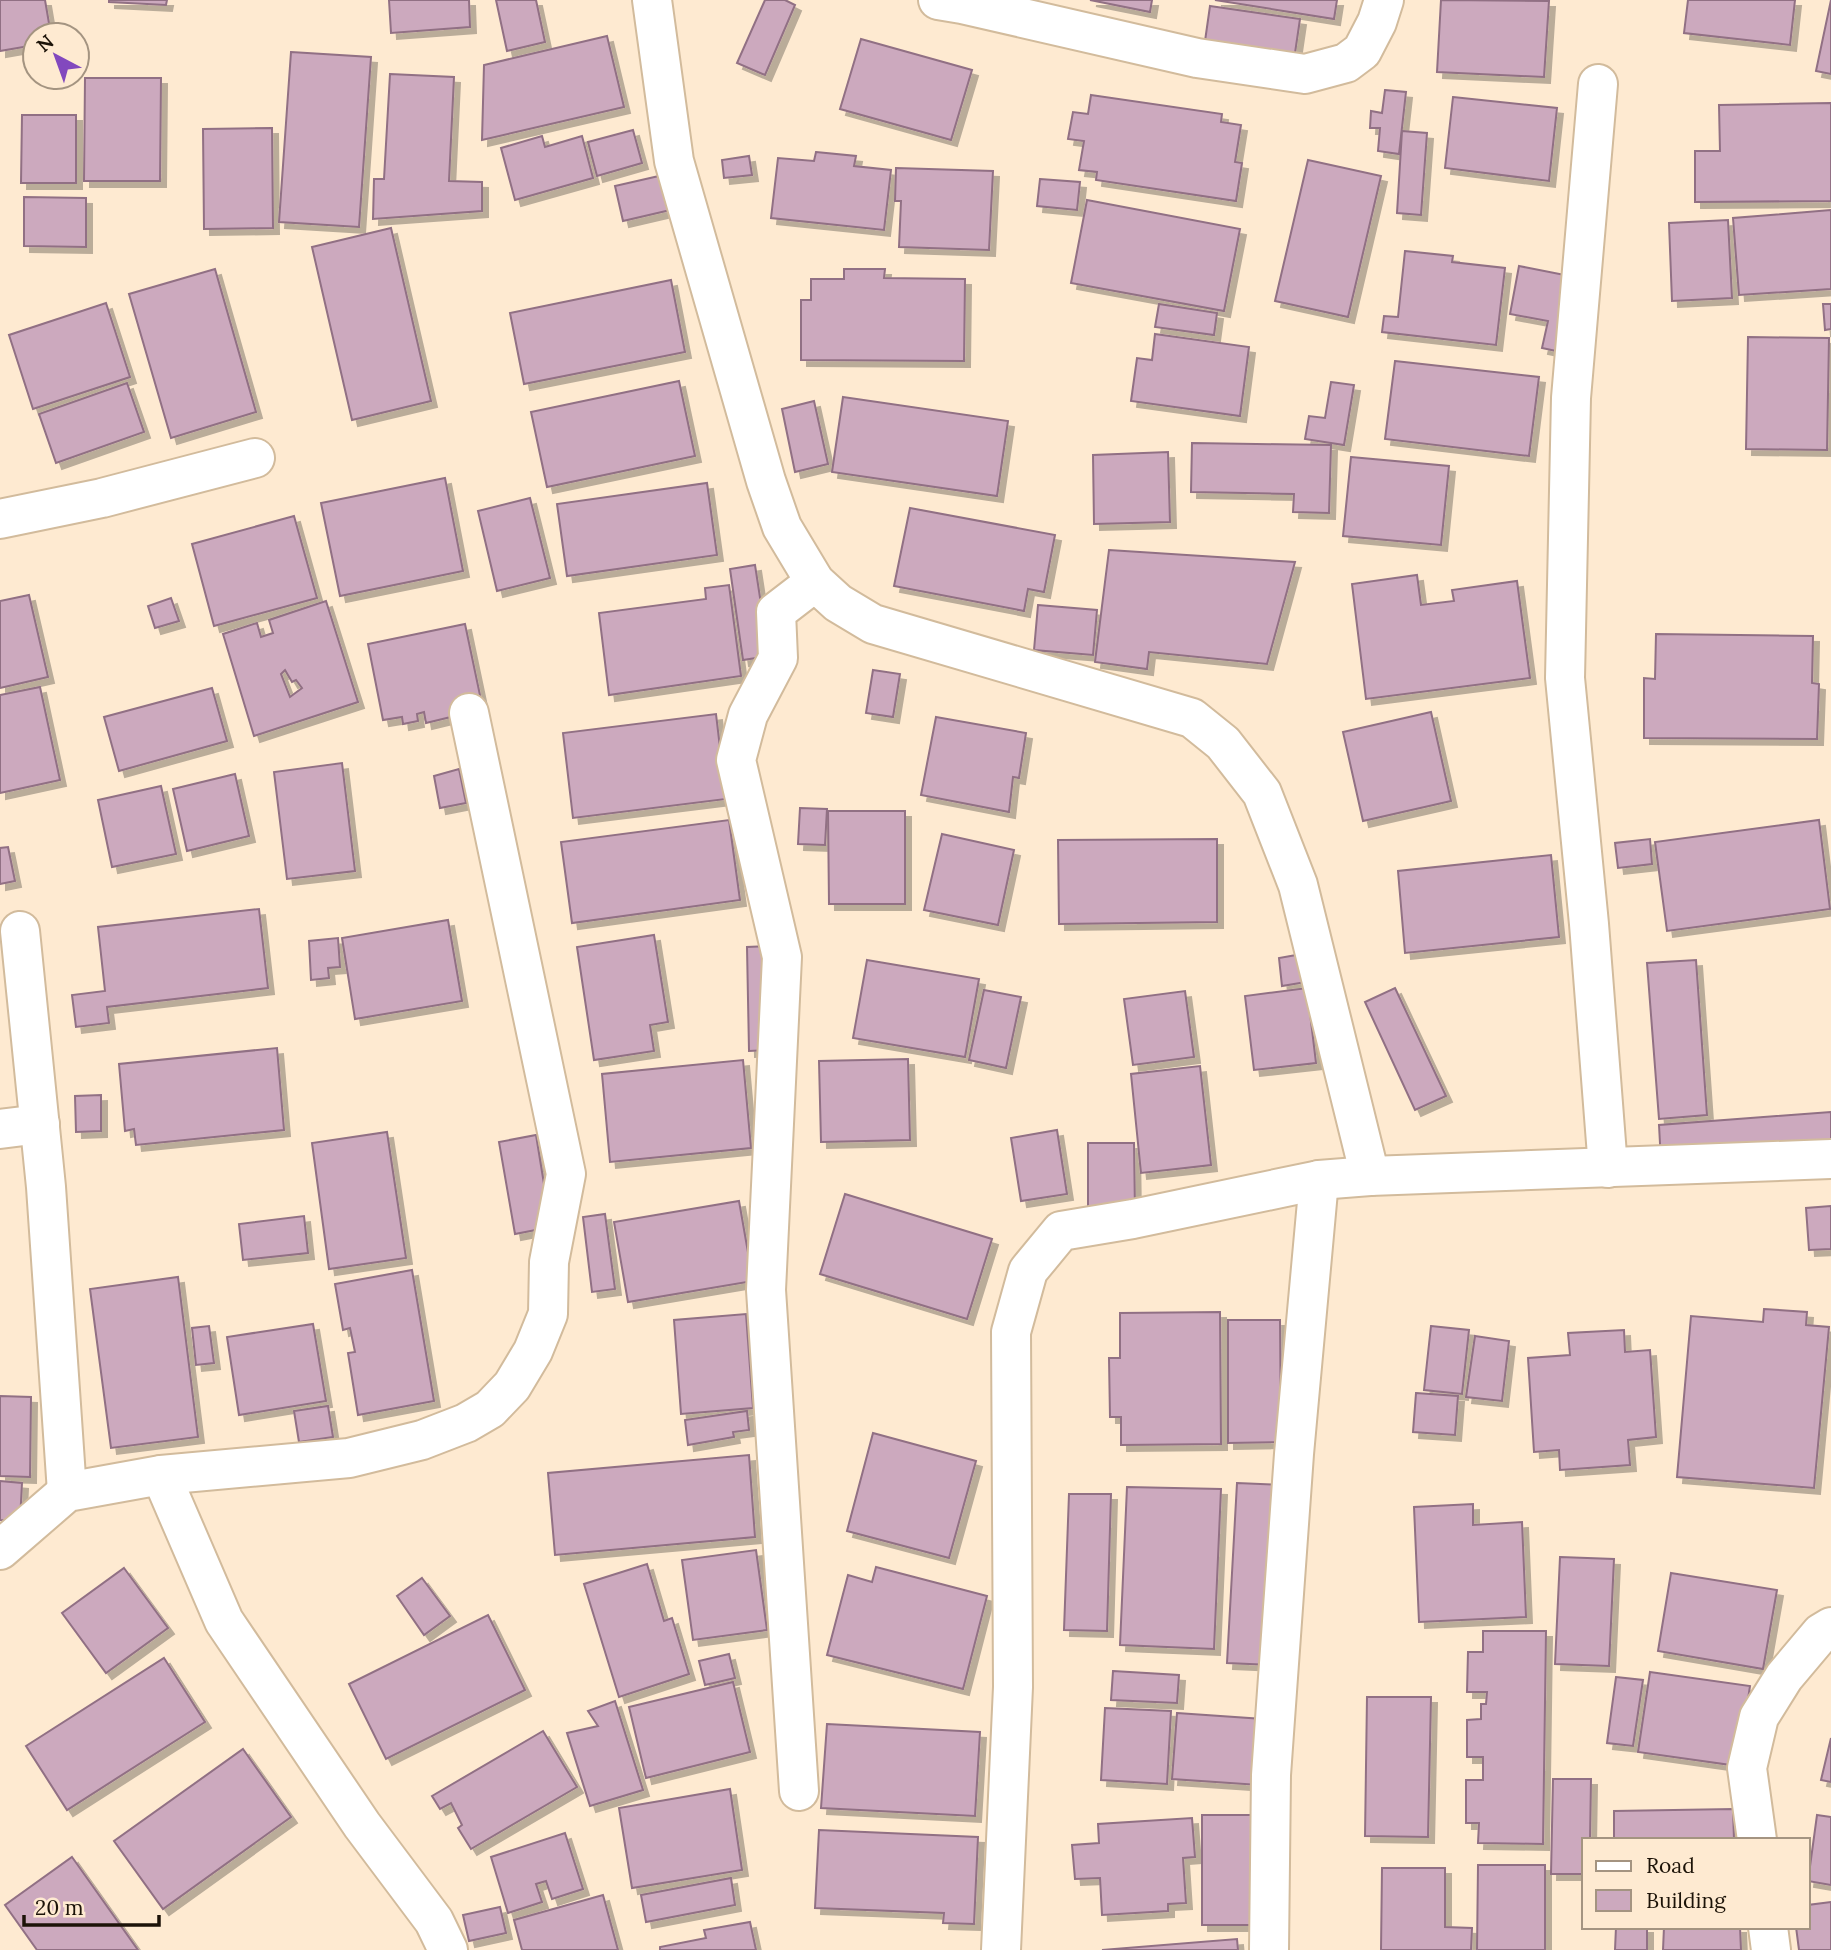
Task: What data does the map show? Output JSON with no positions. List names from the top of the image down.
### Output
{
  "legend": ["Road", "Building"],
  "scale_bar": "20 m",
  "north": "top left"
}
